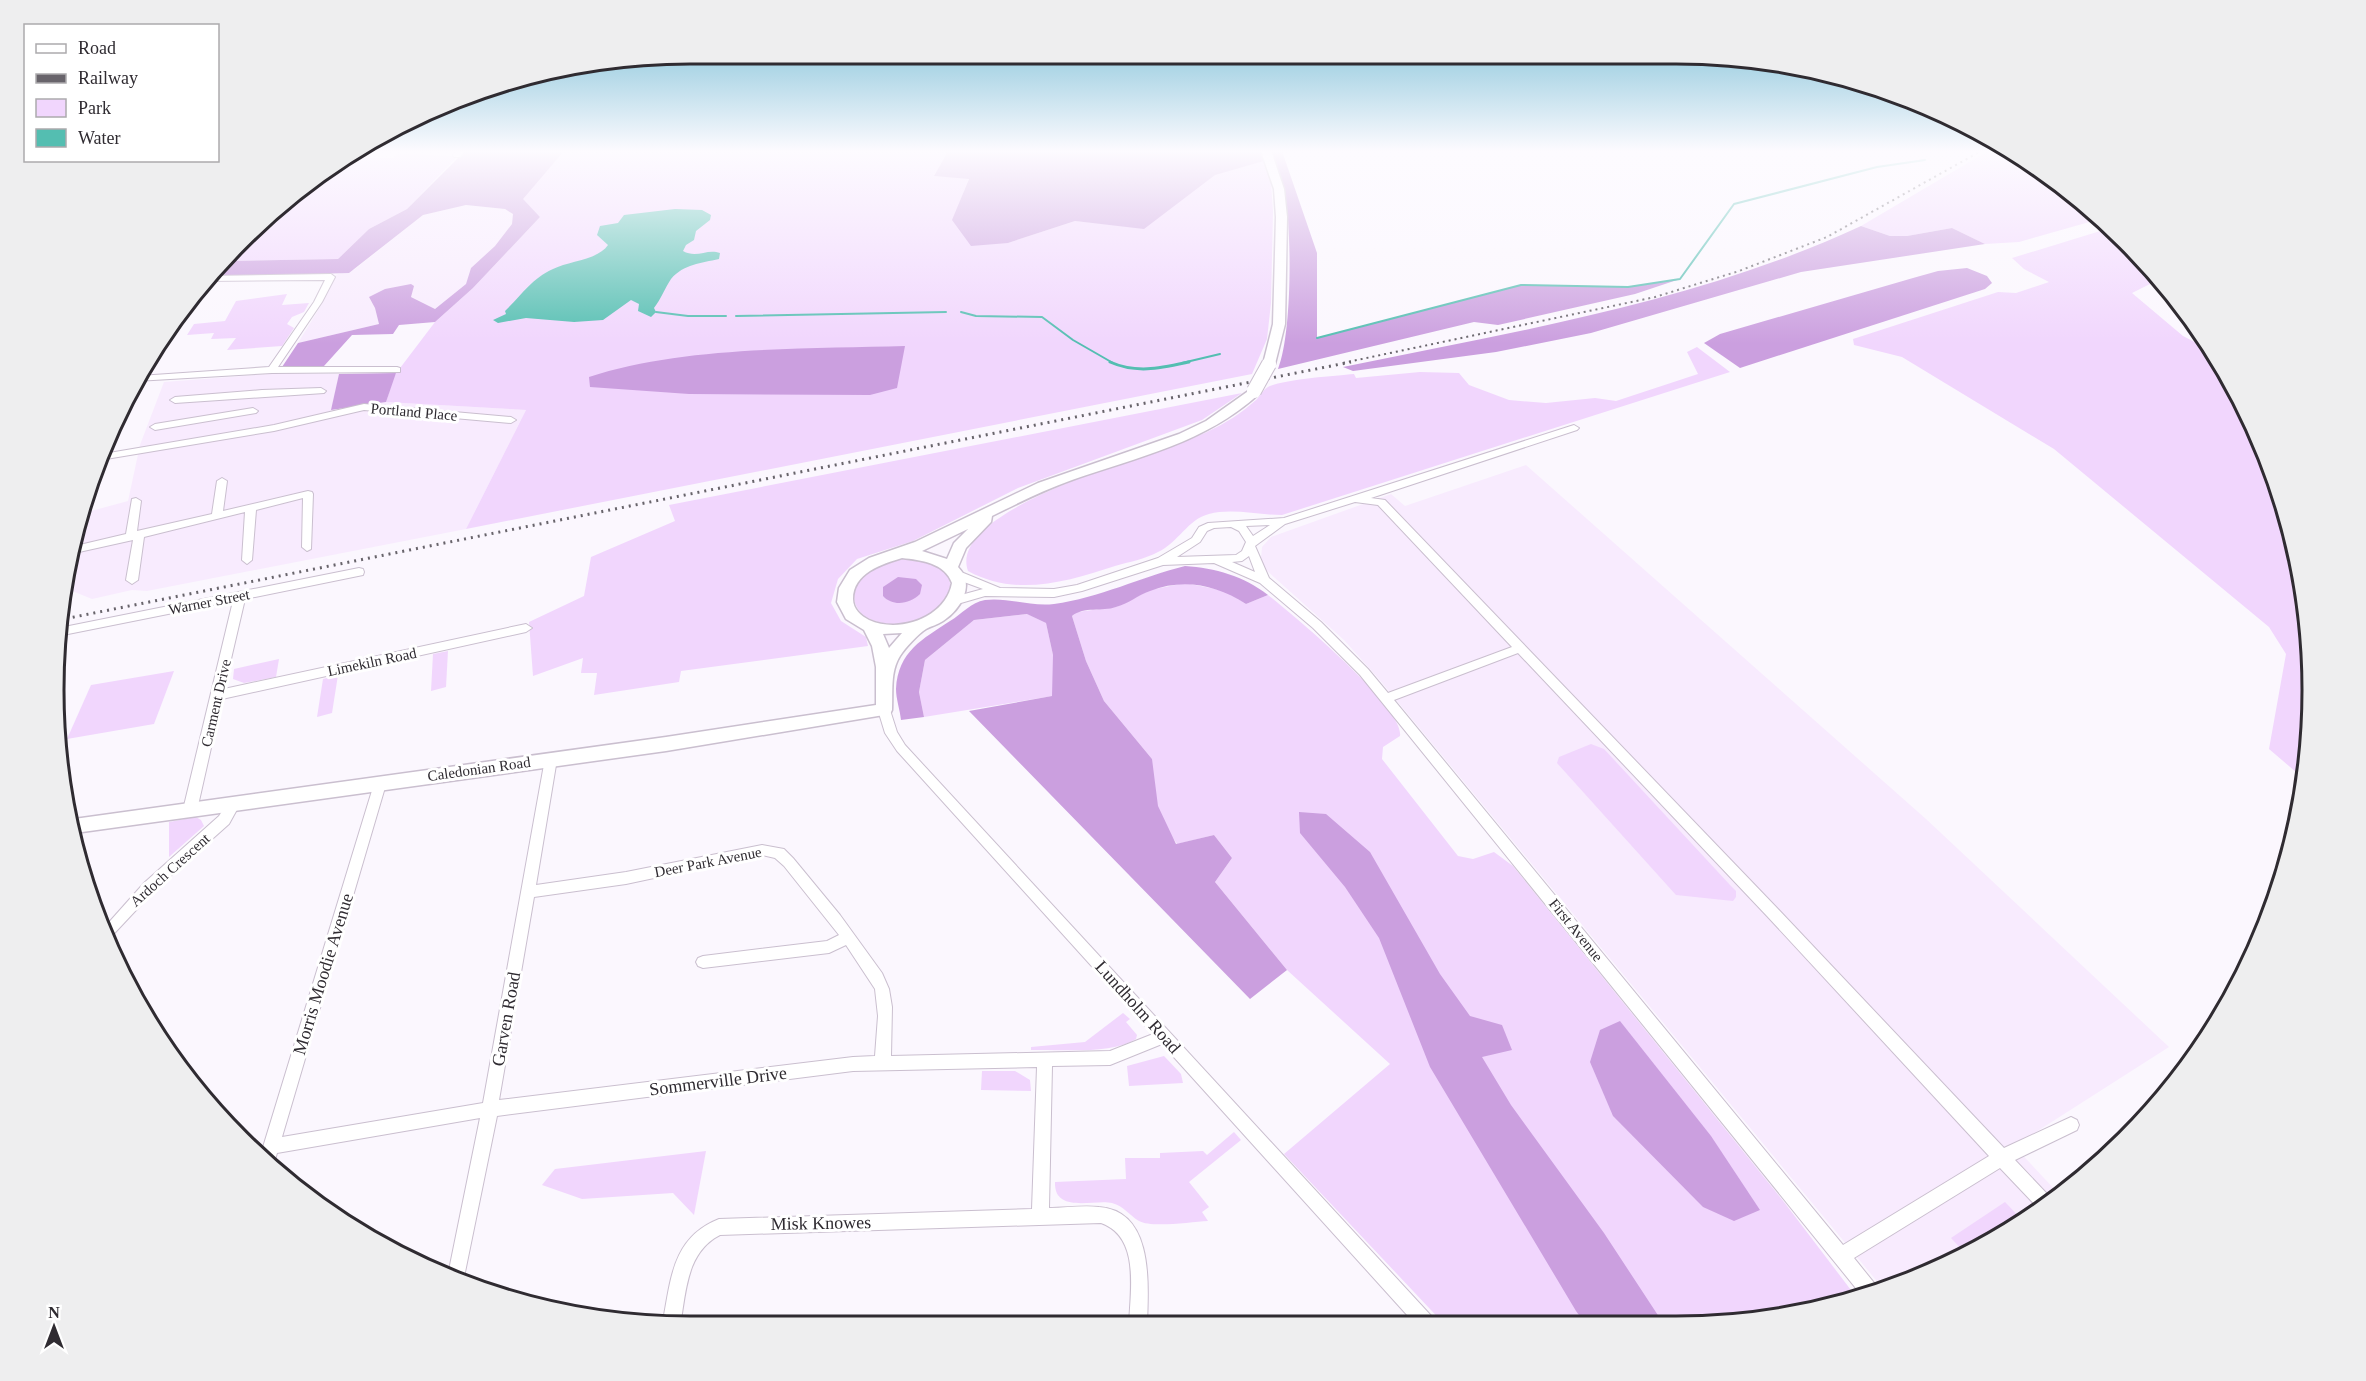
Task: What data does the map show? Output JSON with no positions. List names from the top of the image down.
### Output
{
  "streets": {
    "main road": ["Caledonian Road", "Lundholm Road"],
    "street": [
      "Portland Place",
      "Warner Street",
      "Limekiln Road",
      "Carment Drive",
      "Deer Park Avenue",
      "Ardoch Crescent",
      "First Avenue",
      "Morris Moodie Avenue",
      "Garven Road",
      "Sommerville Drive",
      "Misk Knowes"
    ]
  },
  "crossings": [
    ["Warner Street", "Carment Drive"],
    ["Limekiln Road", "Carment Drive"],
    ["Carment Drive", "Caledonian Road"],
    ["Caledonian Road", "Ardoch Crescent"],
    ["Caledonian Road", "Morris Moodie Avenue"],
    ["Caledonian Road", "Lundholm Road"],
    ["Caledonian Road", "Garven Road"],
    ["Deer Park Avenue", "Garven Road"],
    ["Deer Park Avenue", "Sommerville Drive"],
    ["Morris Moodie Avenue", "Sommerville Drive"],
    ["Lundholm Road", "Sommerville Drive"],
    ["Garven Road", "Sommerville Drive"]
  ],
  "legend": [
    "Road",
    "Railway",
    "Park",
    "Water"
  ],
  "north": "top"
}
